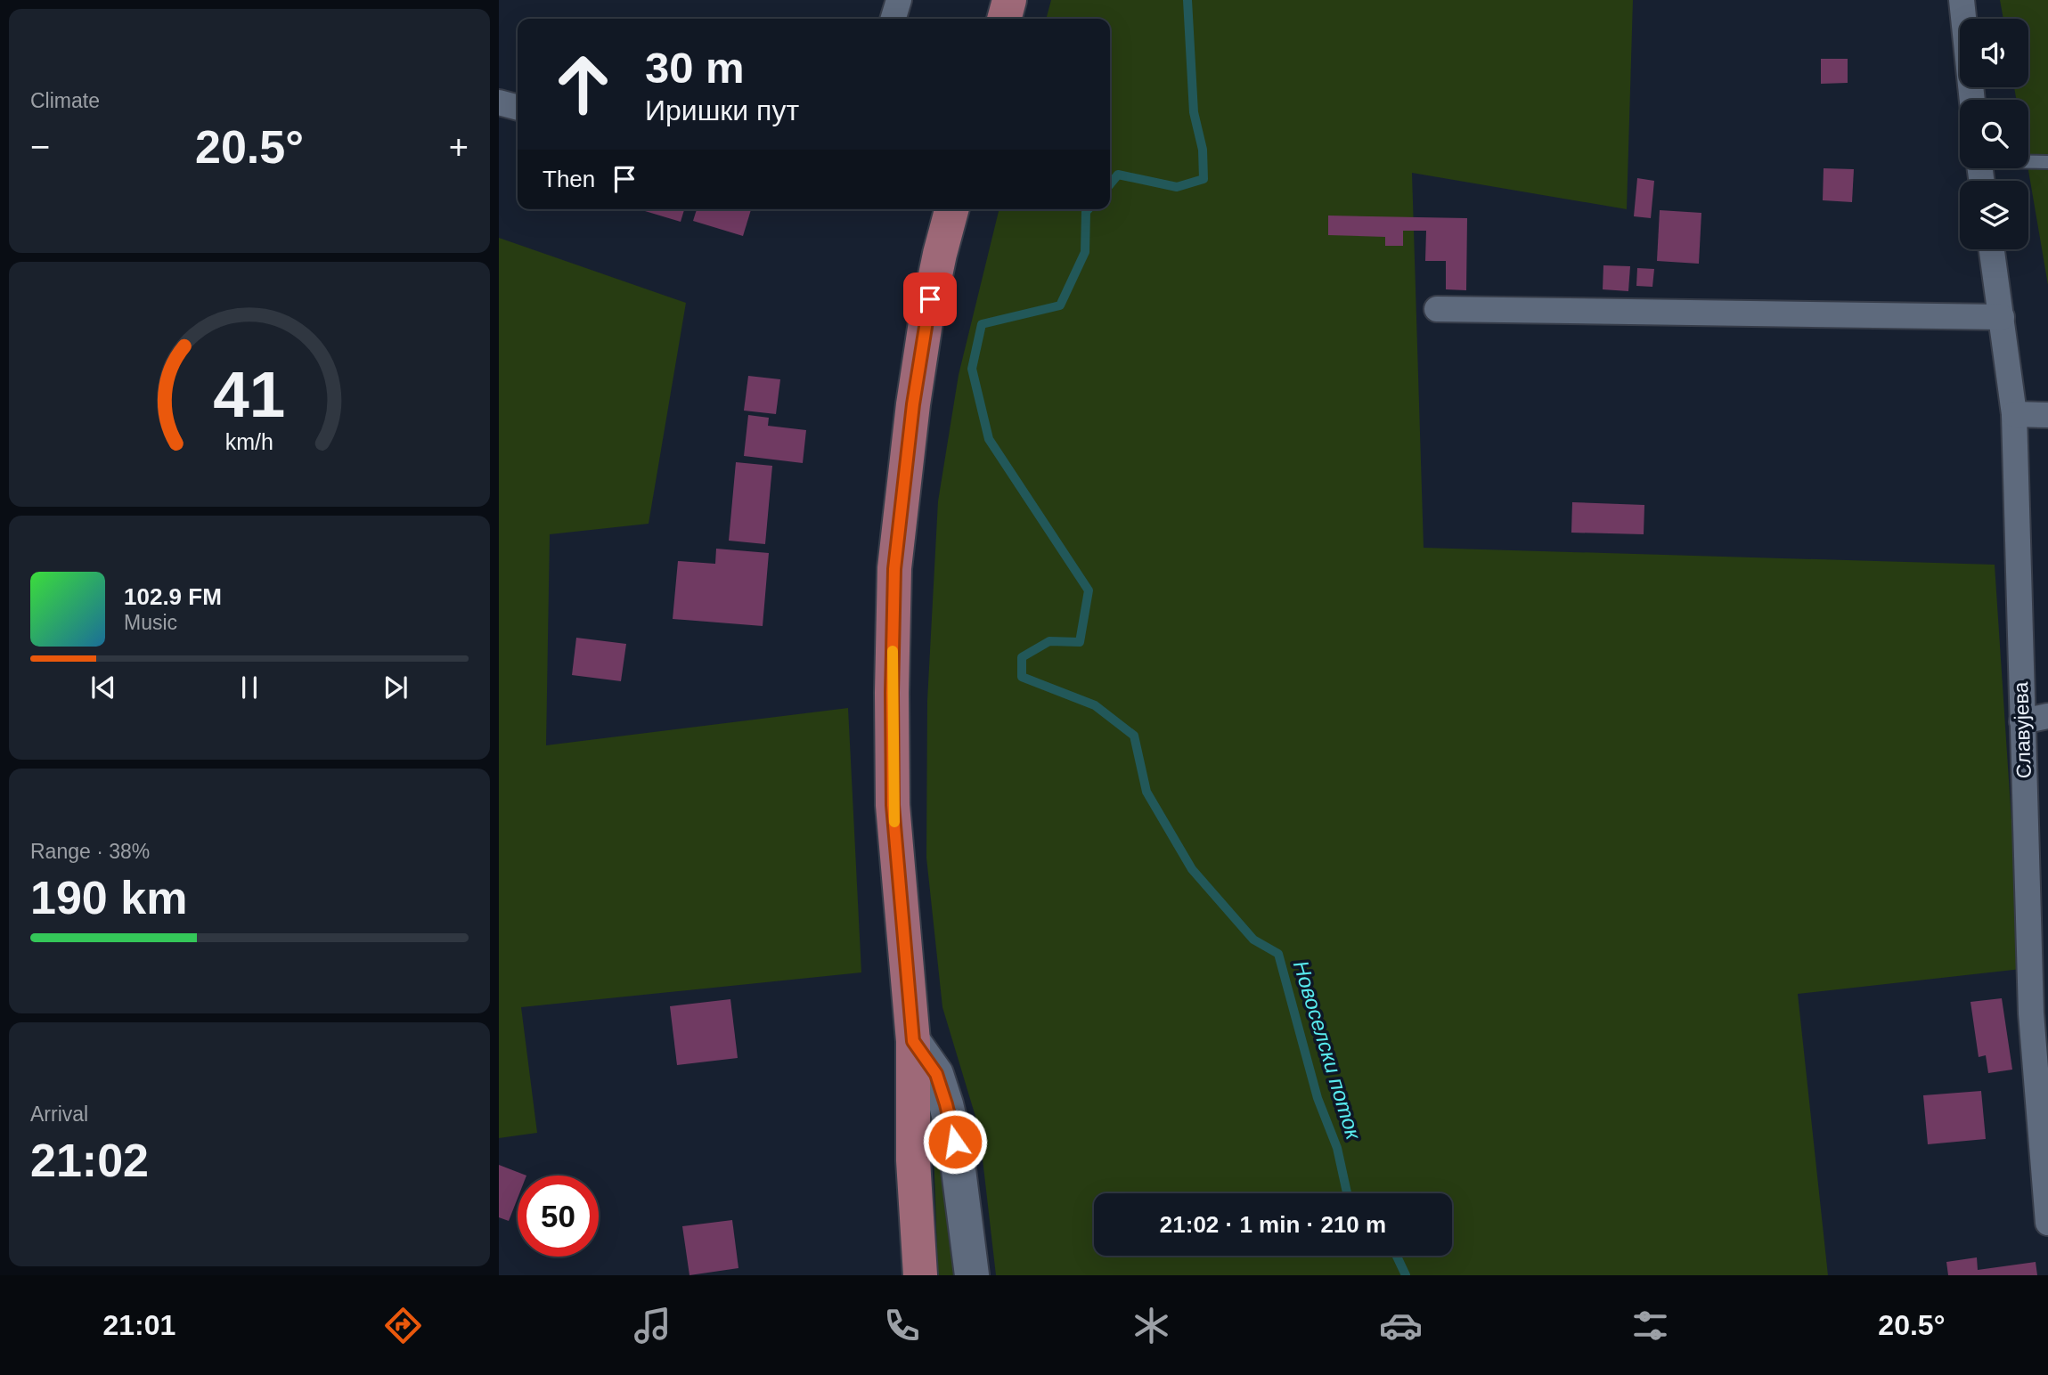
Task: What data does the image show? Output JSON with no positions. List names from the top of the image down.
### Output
{
  "streets": {
    "street": ["Славујева"]
  },
  "water": ["Новоселски поток"],
  "page": {
    "tile": [
      "Climate",
      ["Range · 38%", "190 km"],
      ["Arrival", "21:02"]
    ],
    "turn": ["30 m", "Иришки пут"],
    "heat": ["−", "20.5°", "+"],
    "then": "Then",
    "song": ["102.9 FM", "Music"],
    "limit": "50",
    "trip": "21:02 · 1 min · 210 m",
    "tabs": ["21:01", "20.5°"],
    "gauge": ["41", "km/h"]
  }
}
